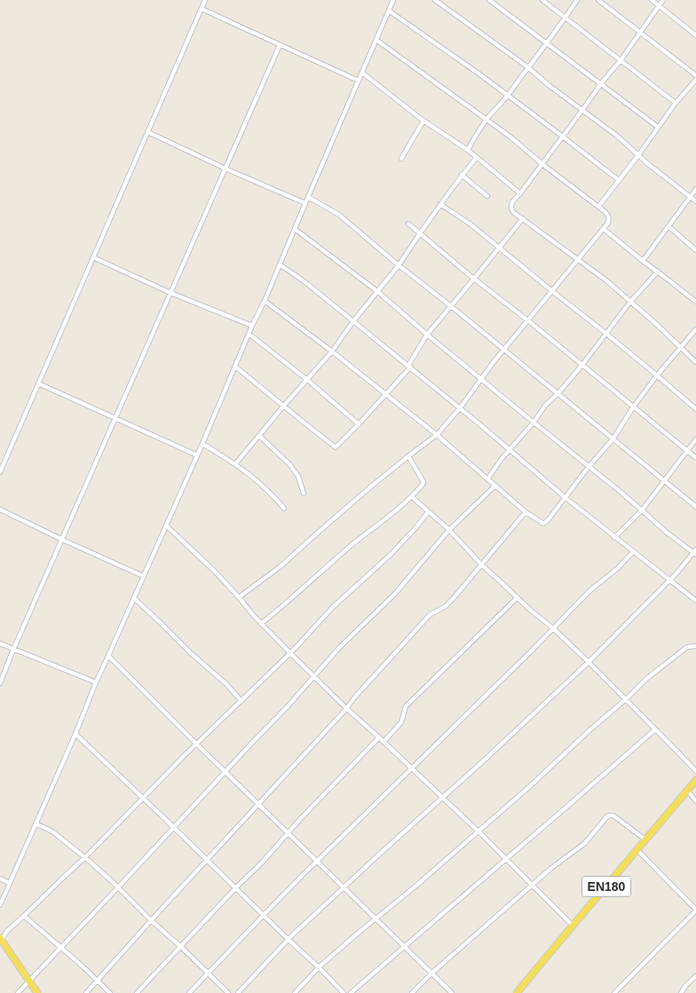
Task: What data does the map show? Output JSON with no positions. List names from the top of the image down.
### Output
{
  "streets": {
    "main road": ["EN180"]
  }
}
